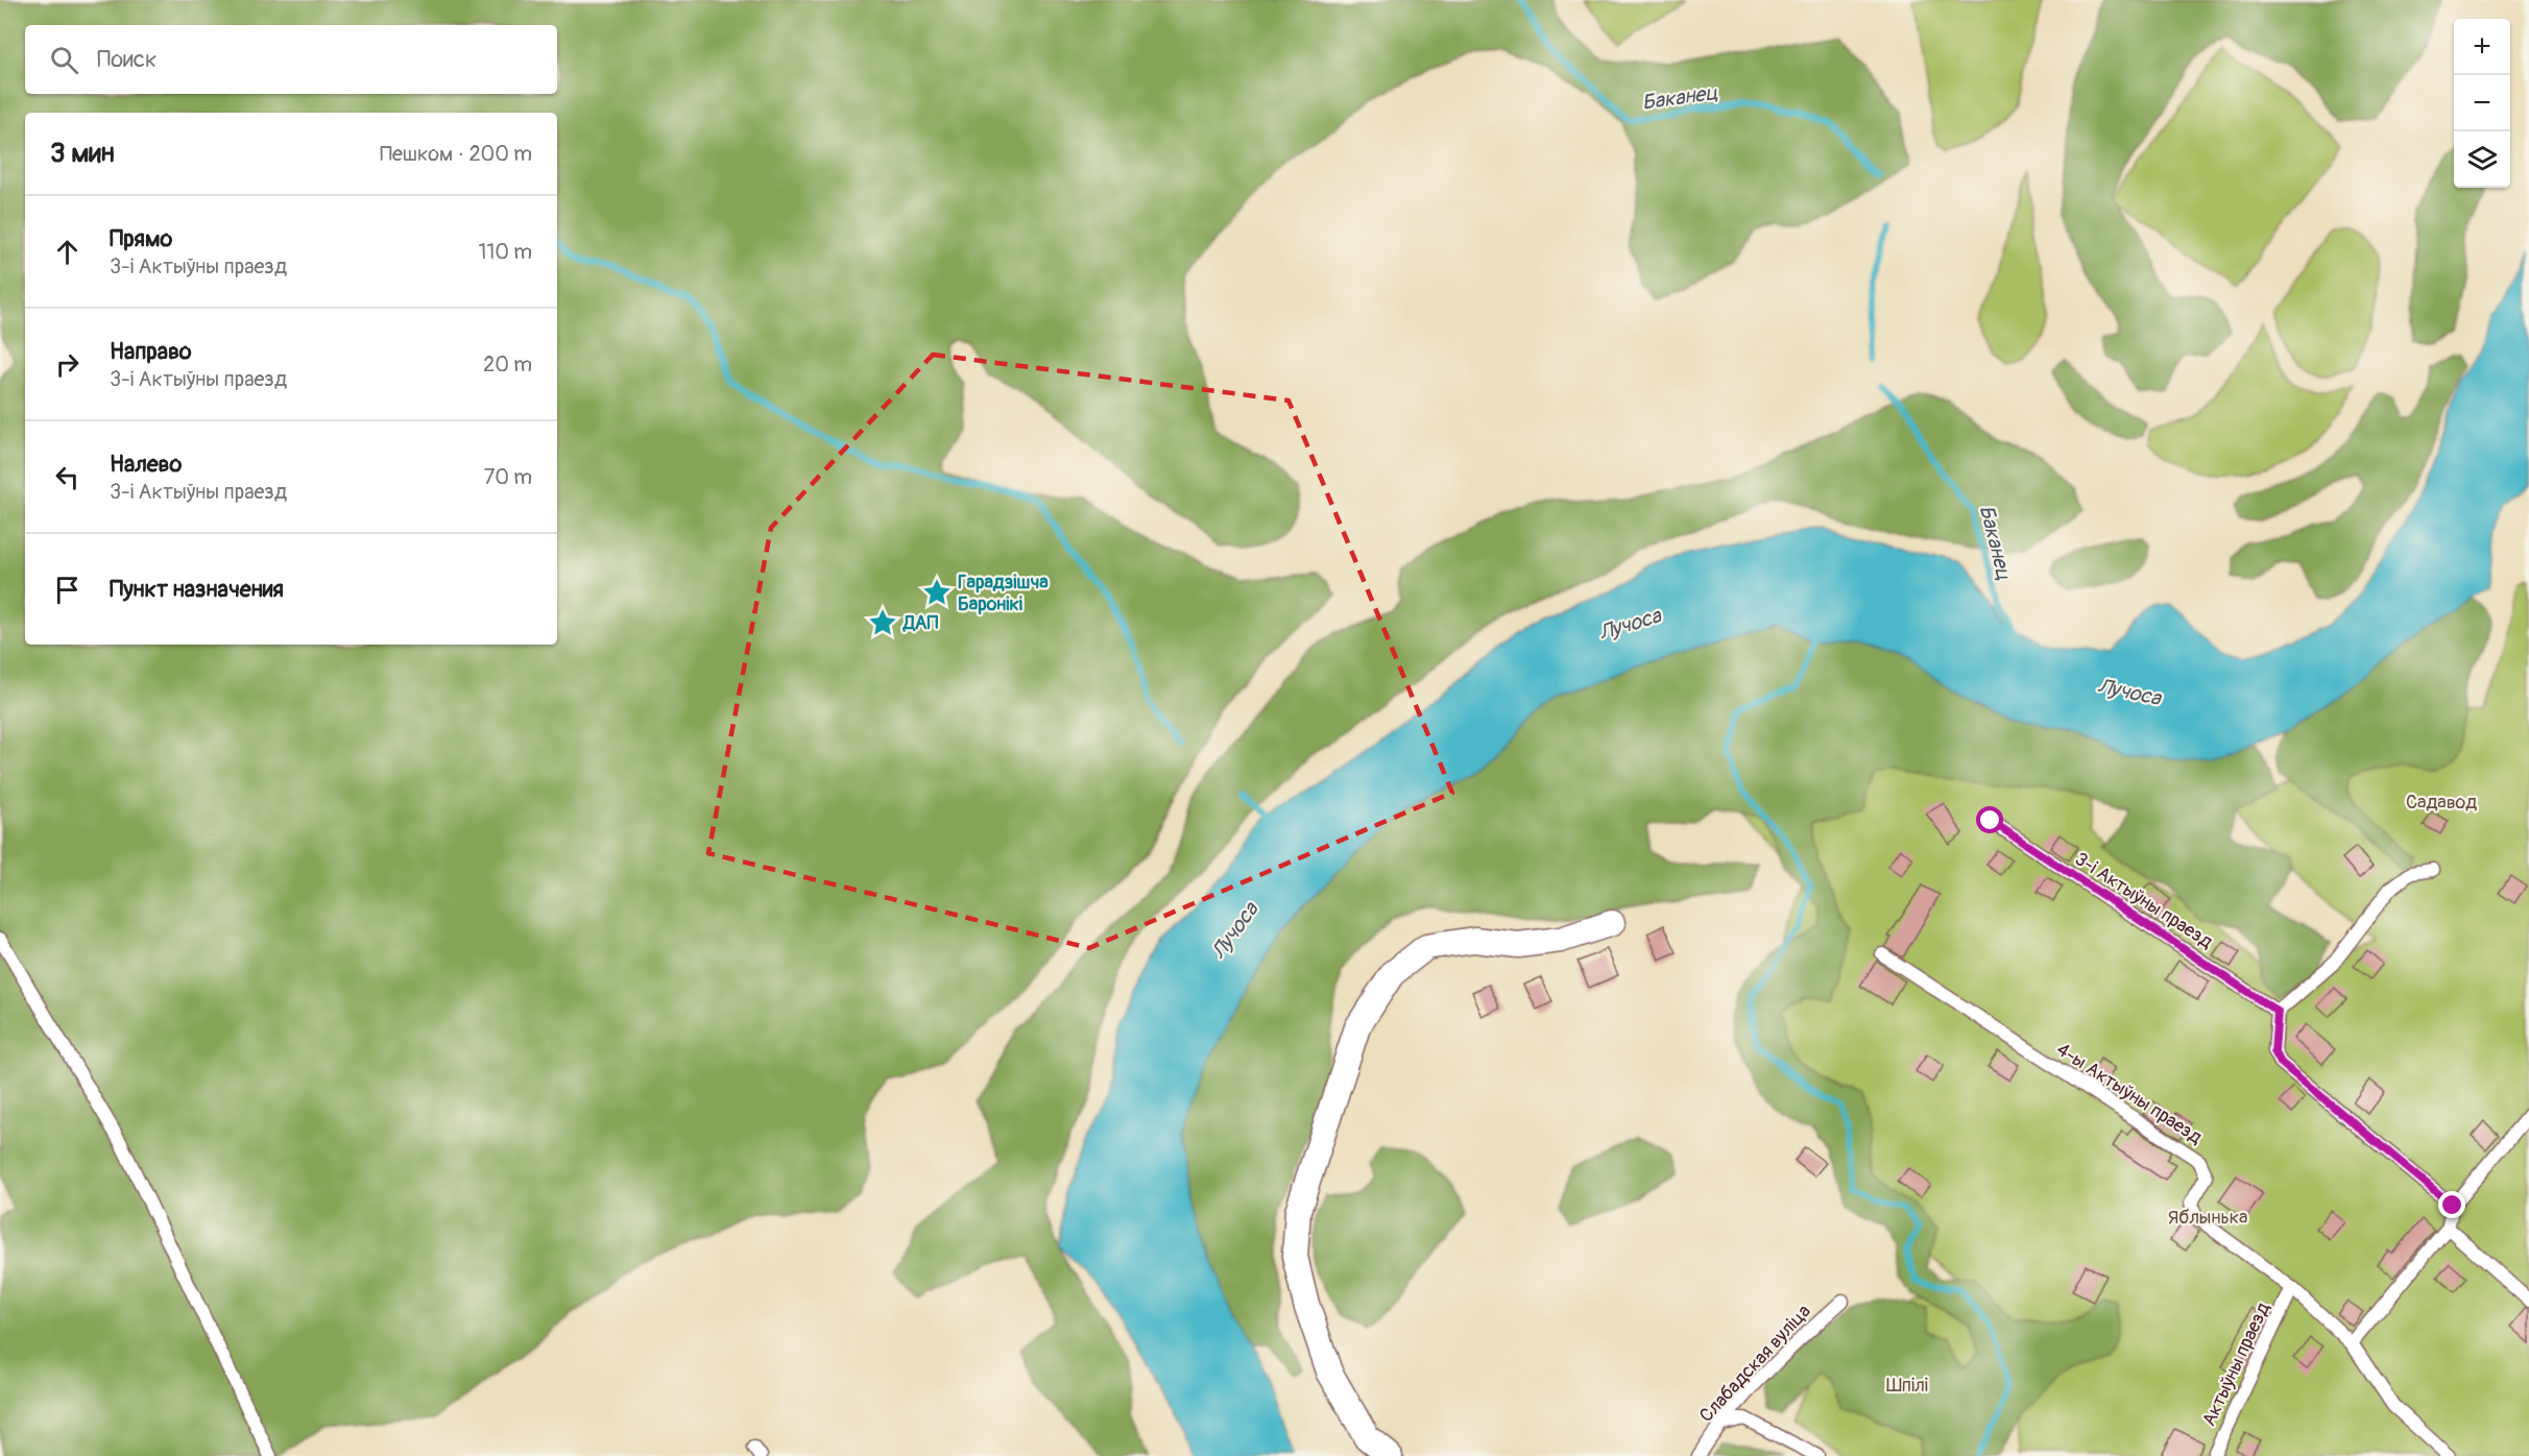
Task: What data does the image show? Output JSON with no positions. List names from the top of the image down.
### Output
{
  "streets": {
    "lane": [
      "3-і Актыўны праезд",
      "4-ы Актыўны праезд",
      "Слабадская вуліца",
      "Актыўны праезд"
    ]
  },
  "crossings": [
    ["4-ы Актыўны праезд", "Актыўны праезд"]
  ],
  "water": ["Баканец", "Лучоса"],
  "parks": ["Садавод", "Яблынька", "Шпілі"],
  "places": {
    "place": ["Гарадзішча Баронікі", "ДАП"]
  },
  "page": {
    "map_buttons": ["+", "−"],
    "search": "Поиск",
    "heading": ["3 мин", "Пешком · 200 m"],
    "list": [
      ["Прямо", "3-і Актыўны праезд", "110 m"],
      ["Направо", "3-і Актыўны праезд", "20 m"],
      ["Налево", "3-і Актыўны праезд", "70 m"],
      "Пункт назначения"
    ]
  }
}
